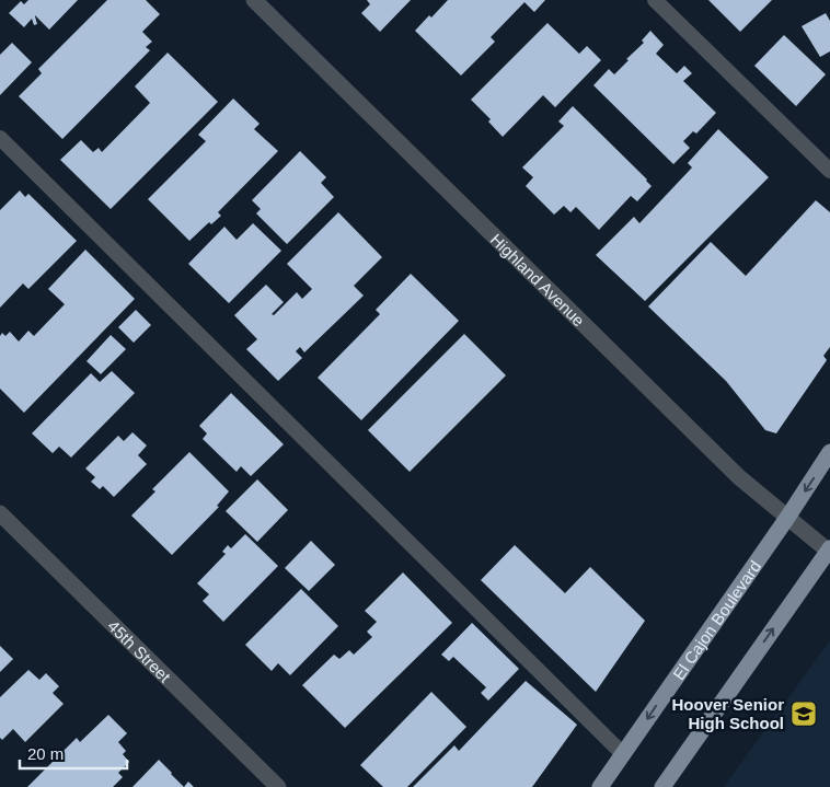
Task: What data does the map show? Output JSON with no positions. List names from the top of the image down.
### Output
{
  "streets": {
    "main road": ["El Cajon Boulevard"],
    "street": ["Highland Avenue", "45th Street"]
  },
  "crossings": [
    ["Highland Avenue", "El Cajon Boulevard"]
  ],
  "places": {
    "school or university": ["Hoover Senior High School"]
  },
  "scale_bar": "20 m"
}
